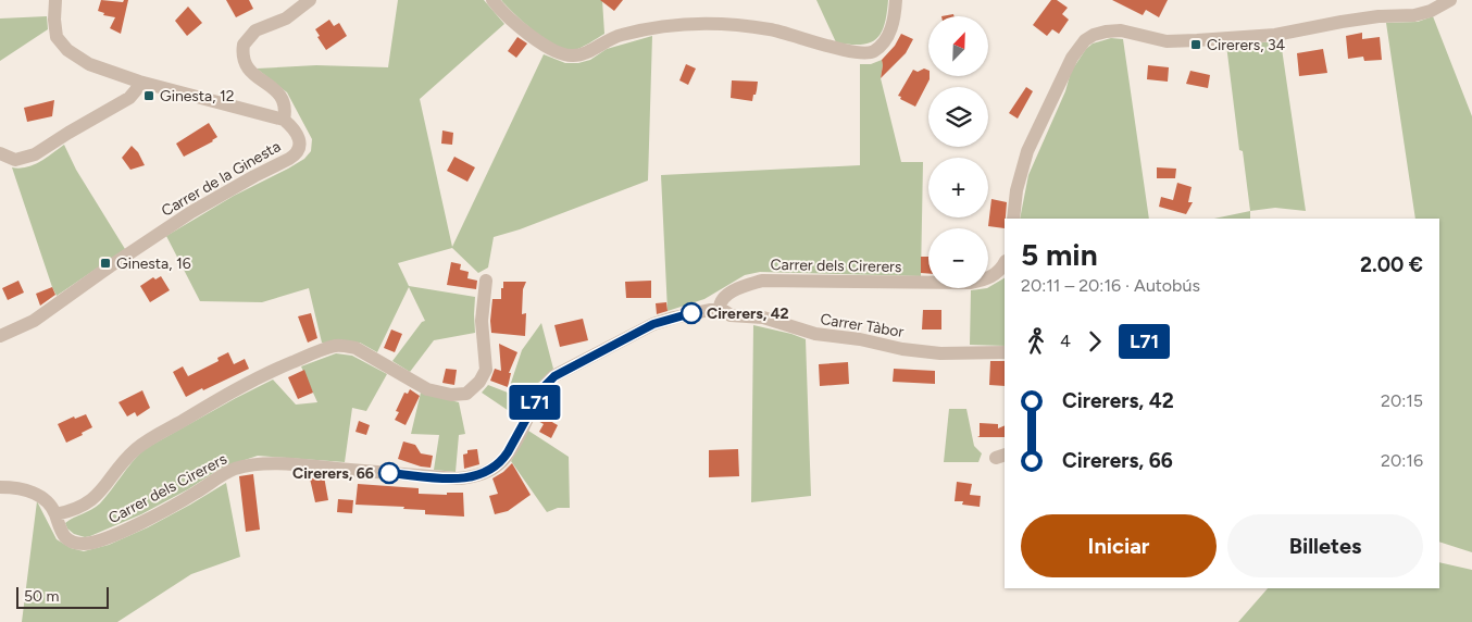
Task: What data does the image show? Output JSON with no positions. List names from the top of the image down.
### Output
{
  "streets": {
    "street": ["Carrer de la Ginesta", "Carrer dels Cirerers", "Carrer Tàbor"]
  },
  "crossings": [
    ["Carrer dels Cirerers", "Carrer Tàbor"]
  ],
  "places": {
    "transit": ["Cirerers, 34", "Ginesta, 12", "Ginesta, 16"],
    "other": ["Cirerers, 42", "Cirerers, 66"]
  },
  "lines": ["bus line L71"],
  "scale_bar": "50 m",
  "north": "top right",
  "page": {
    "on_map": "L71",
    "map_buttons": ["+", "−"],
    "heading": ["5 min", "20:11 – 20:16 · Autobús", "2.00 €"],
    "legs": ["4", "L71"],
    "list": [
      {
        "name": "Cirerers, 42",
        "value": "20:15"
      },
      {
        "name": "Cirerers, 66",
        "value": "20:16"
      }
    ],
    "buttons": ["Iniciar", "Billetes"],
    "scale": "50 m"
  }
}
